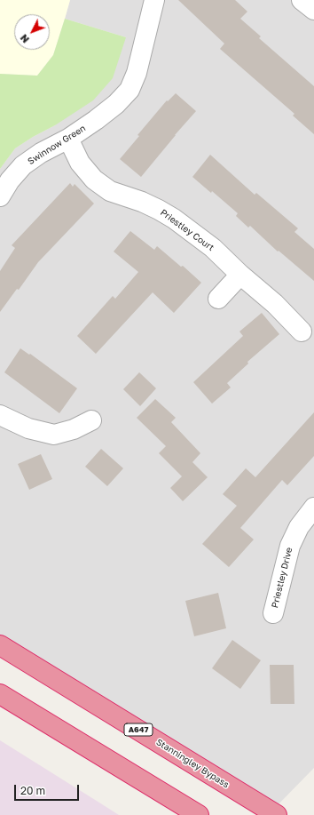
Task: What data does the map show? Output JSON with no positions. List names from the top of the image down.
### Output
{
  "streets": {
    "highway": ["A647", "Stanningley Bypass"],
    "street": ["Swinnow Green", "Priestley Court", "Priestley Drive"]
  },
  "crossings": [
    ["Swinnow Green", "Priestley Court"]
  ],
  "scale_bar": "20 m",
  "north": "bottom left"
}
